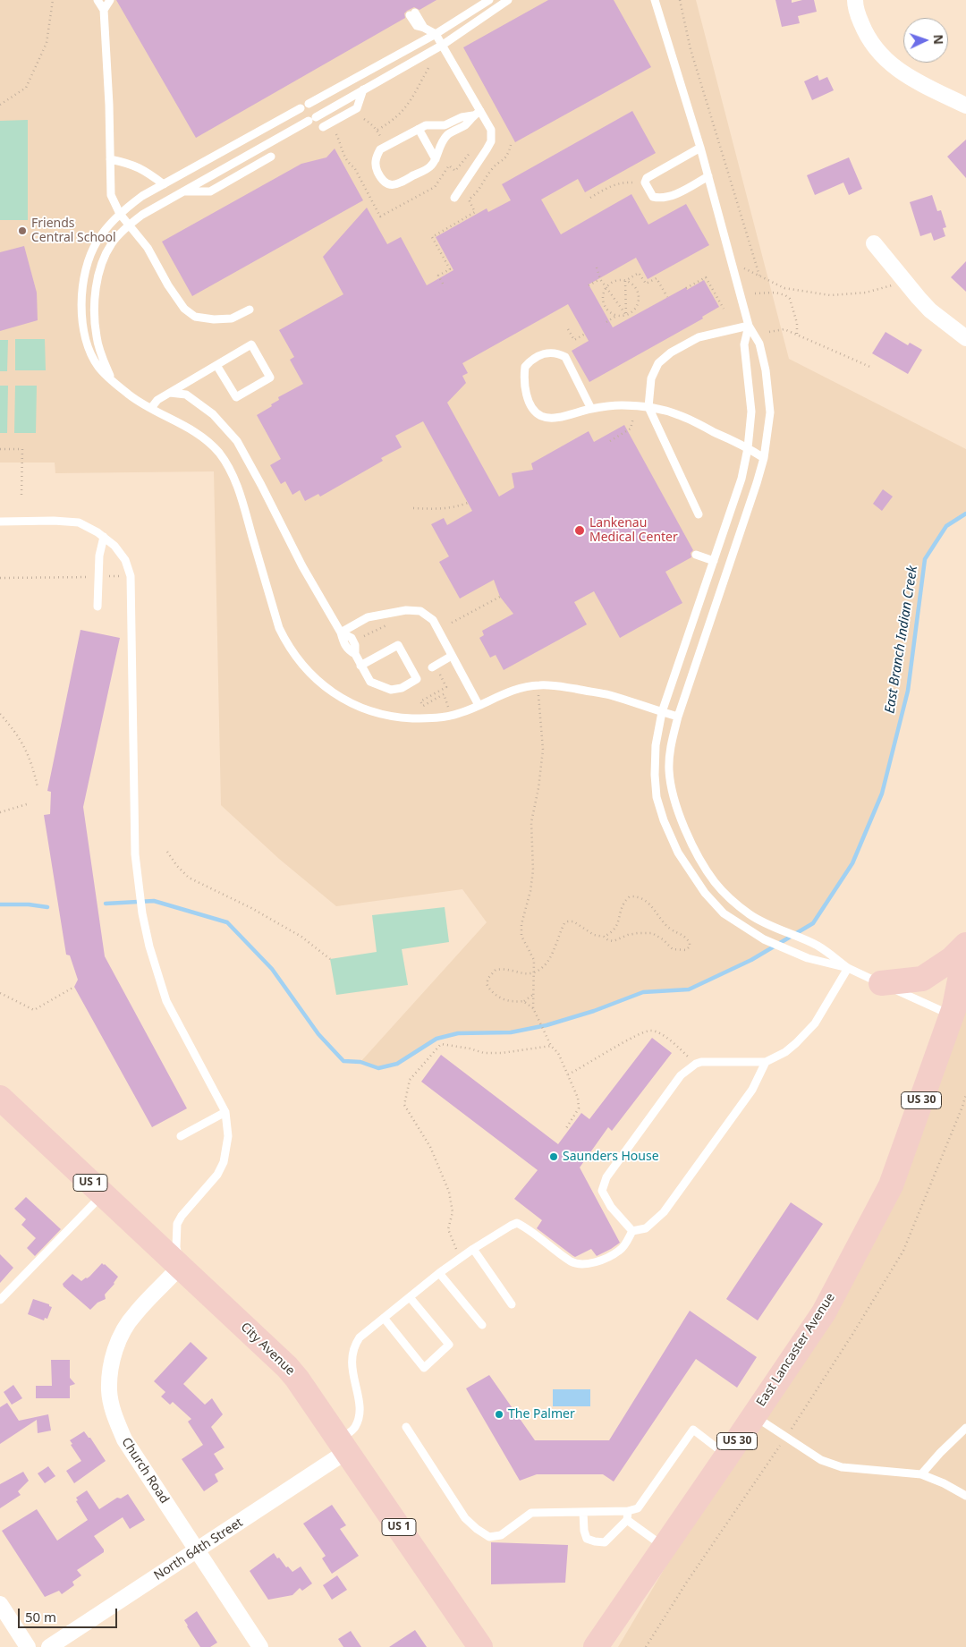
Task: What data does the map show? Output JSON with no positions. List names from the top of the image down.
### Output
{
  "streets": {
    "highway": [
      "US 30",
      "US 1",
      "City Avenue",
      "East Lancaster Avenue"
    ],
    "street": ["Church Road", "North 64th Street"]
  },
  "crossings": [
    ["City Avenue", "Church Road"],
    ["City Avenue", "North 64th Street"],
    ["Church Road", "North 64th Street"]
  ],
  "water": ["East Branch Indian Creek"],
  "places": [
    "Friends Central School",
    "Lankenau Medical Center",
    "Saunders House",
    "The Palmer"
  ],
  "scale_bar": "50 m",
  "north": "right"
}
